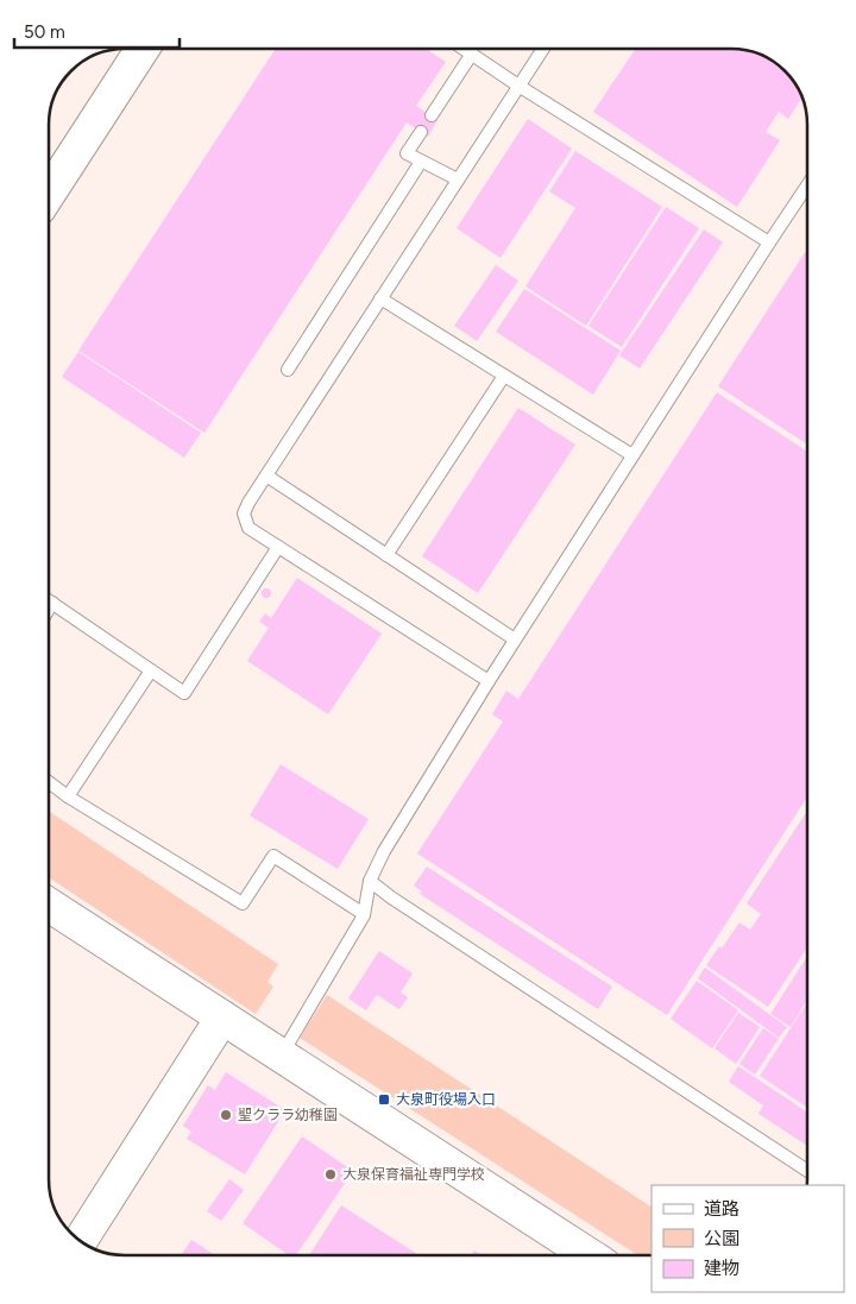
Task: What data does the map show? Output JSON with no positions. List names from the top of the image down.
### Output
{
  "places": {
    "transit": ["大泉町役場入口"],
    "other": ["聖クララ幼稚園", "大泉保育福祉専門学校"]
  },
  "legend": ["道路", "公園", "建物"],
  "scale_bar": "50 m"
}
